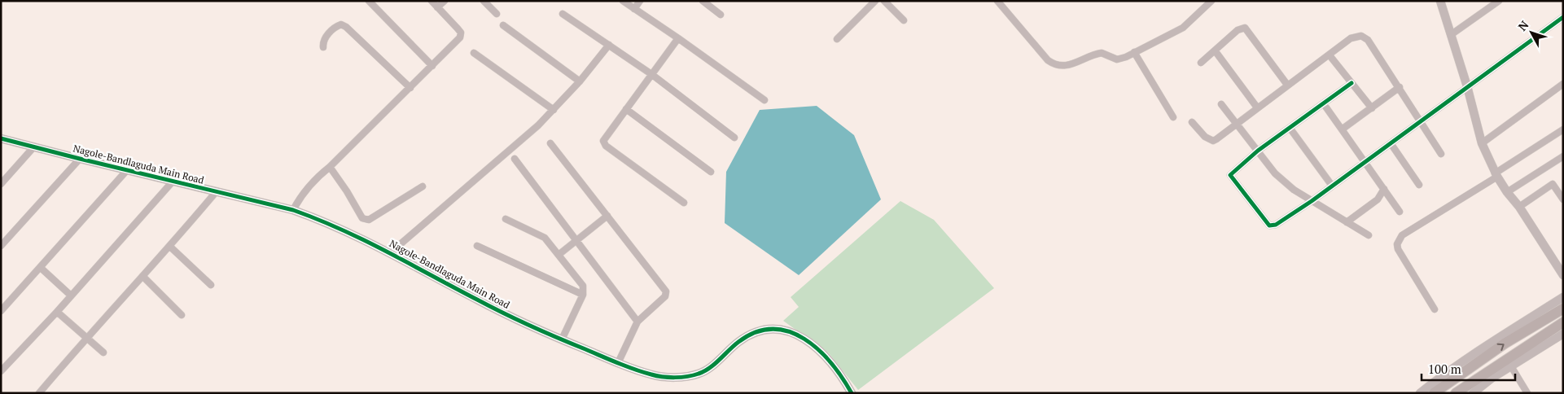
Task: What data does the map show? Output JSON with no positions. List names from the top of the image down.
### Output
{
  "streets": {
    "street": ["Nagole-Bandlaguda Main Road"]
  },
  "scale_bar": "100 m",
  "north": "top left"
}
